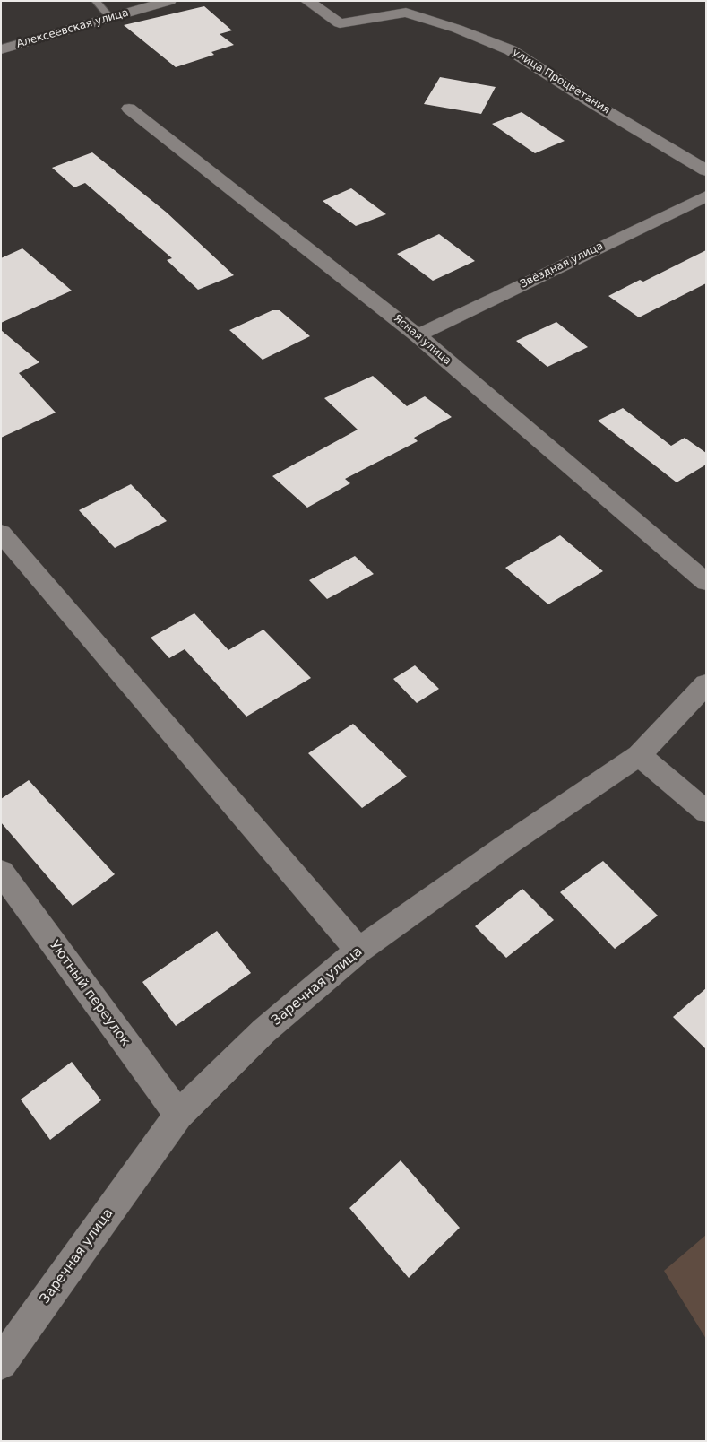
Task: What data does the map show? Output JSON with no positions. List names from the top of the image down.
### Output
{
  "streets": {
    "street": [
      "Алексеевская улица",
      "улица Процветания",
      "Звёздная улица",
      "Ясная улица",
      "Заречная улица",
      "Уютный переулок"
    ]
  },
  "crossings": [
    ["Звёздная улица", "Ясная улица"],
    ["Заречная улица", "Уютный переулок"]
  ]
}
